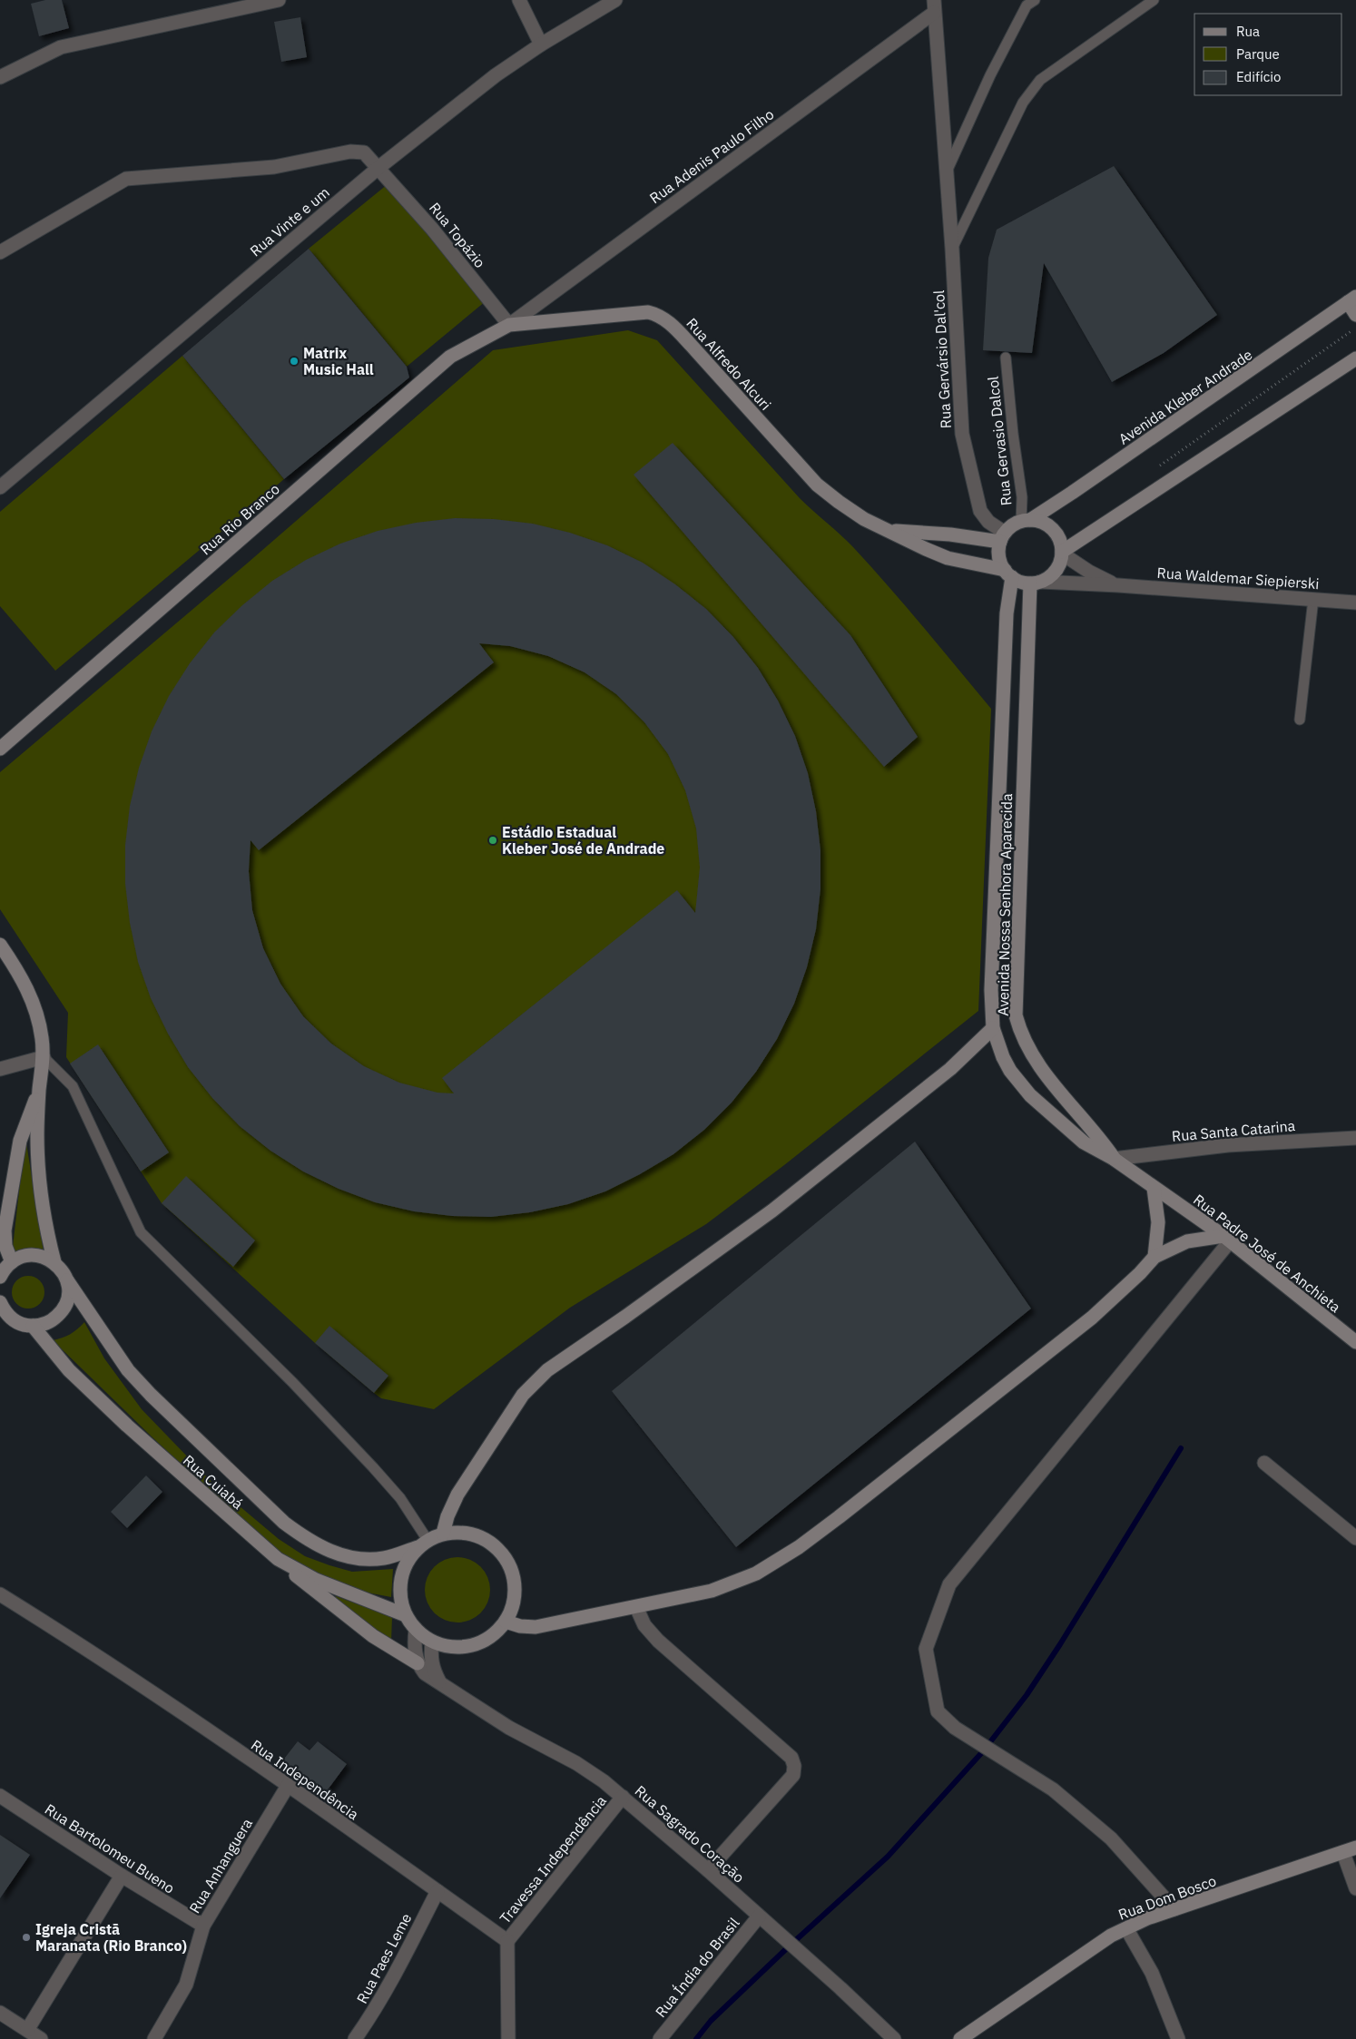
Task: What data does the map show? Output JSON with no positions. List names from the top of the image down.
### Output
{
  "streets": {
    "street": [
      "Rua Adenis Paulo Filho",
      "Rua Vinte e um",
      "Rua Topázio",
      "Rua Gervársio Dal'col",
      "Rua Alfredo Alcuri",
      "Avenida Kleber Andrade",
      "Rua Rio Branco",
      "Rua Waldemar Siepierski",
      "Avenida Nossa Senhora Aparecida",
      "Rua Santa Catarina",
      "Rua Padre José de Anchieta",
      "Rua Cuiabá",
      "Rua Independência",
      "Rua Sagrado Coração",
      "Rua Bartolomeu Bueno",
      "Travessa Independência",
      "Rua Anhanguera",
      "Rua Dom Bosco",
      "Rua Paes Leme",
      "Rua Índia do Brasil"
    ],
    "lane": ["Rua Gervasio Dalcol"]
  },
  "crossings": [
    ["Rua Adenis Paulo Filho", "Rua Topázio"],
    ["Rua Adenis Paulo Filho", "Rua Gervársio Dal'col"],
    ["Rua Adenis Paulo Filho", "Rua Alfredo Alcuri"],
    ["Rua Adenis Paulo Filho", "Rua Rio Branco"],
    ["Rua Vinte e um", "Rua Topázio"],
    ["Rua Topázio", "Rua Alfredo Alcuri"],
    ["Rua Topázio", "Rua Rio Branco"],
    ["Rua Gervársio Dal'col", "Rua Alfredo Alcuri"],
    ["Rua Gervársio Dal'col", "Avenida Kleber Andrade"],
    ["Rua Gervársio Dal'col", "Rua Gervasio Dalcol"],
    ["Rua Gervársio Dal'col", "Rua Waldemar Siepierski"],
    ["Rua Gervársio Dal'col", "Avenida Nossa Senhora Aparecida"],
    ["Rua Alfredo Alcuri", "Avenida Kleber Andrade"],
    ["Rua Alfredo Alcuri", "Rua Gervasio Dalcol"],
    ["Rua Alfredo Alcuri", "Rua Rio Branco"],
    ["Rua Alfredo Alcuri", "Rua Waldemar Siepierski"],
    ["Rua Alfredo Alcuri", "Avenida Nossa Senhora Aparecida"],
    ["Avenida Kleber Andrade", "Rua Gervasio Dalcol"],
    ["Avenida Kleber Andrade", "Rua Waldemar Siepierski"],
    ["Avenida Kleber Andrade", "Avenida Nossa Senhora Aparecida"],
    ["Rua Gervasio Dalcol", "Rua Waldemar Siepierski"],
    ["Rua Gervasio Dalcol", "Avenida Nossa Senhora Aparecida"],
    ["Rua Waldemar Siepierski", "Avenida Nossa Senhora Aparecida"],
    ["Avenida Nossa Senhora Aparecida", "Rua Santa Catarina"],
    ["Avenida Nossa Senhora Aparecida", "Rua Padre José de Anchieta"],
    ["Rua Santa Catarina", "Rua Padre José de Anchieta"],
    ["Rua Independência", "Travessa Independência"],
    ["Rua Independência", "Rua Anhanguera"],
    ["Rua Independência", "Rua Paes Leme"],
    ["Rua Sagrado Coração", "Travessa Independência"],
    ["Rua Sagrado Coração", "Rua Índia do Brasil"],
    ["Rua Bartolomeu Bueno", "Rua Anhanguera"]
  ],
  "places": ["Matrix Music Hall", "Estádio Estadual Kleber José de Andrade", "Igreja Cristã Maranata (Rio Branco)"],
  "legend": ["Rua", "Parque", "Edifício"]
}
